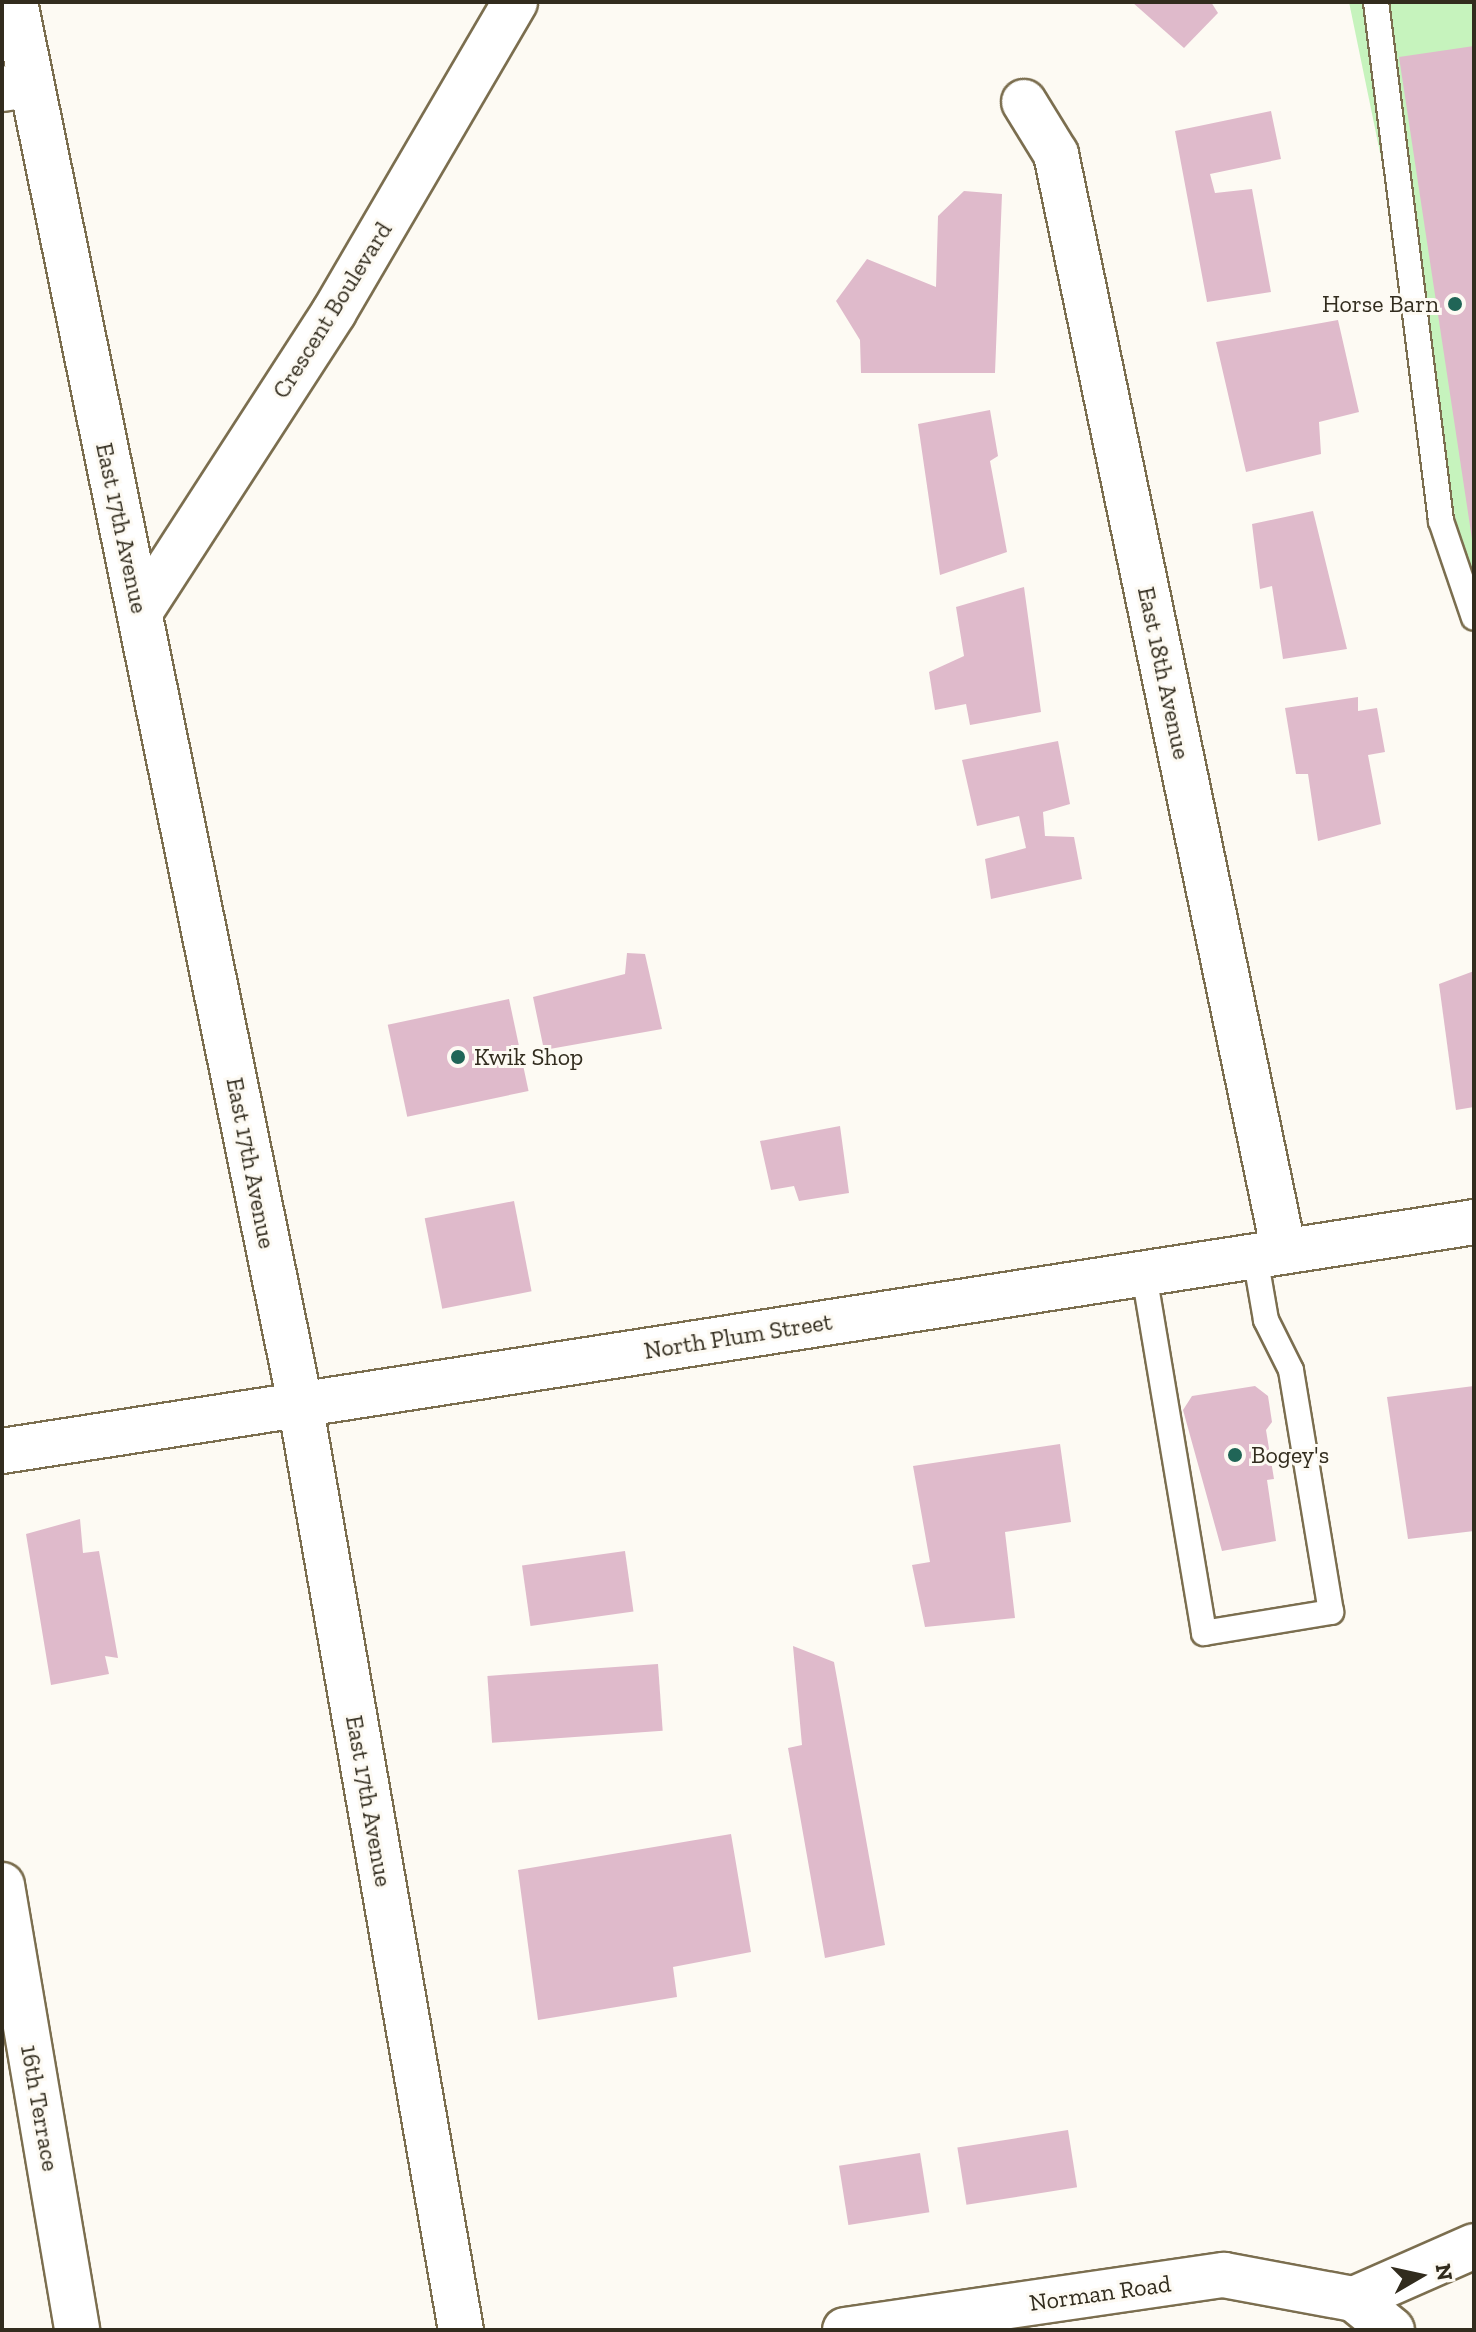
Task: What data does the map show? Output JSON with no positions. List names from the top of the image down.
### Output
{
  "streets": {
    "street": [
      "Crescent Boulevard",
      "East 17th Avenue",
      "East 18th Avenue",
      "North Plum Street",
      "16th Terrace",
      "Norman Road"
    ]
  },
  "crossings": [
    ["Crescent Boulevard", "East 17th Avenue"],
    ["East 17th Avenue", "North Plum Street"],
    ["East 18th Avenue", "North Plum Street"]
  ],
  "places": ["Horse Barn", "Kwik Shop", "Bogey's"],
  "north": "right"
}
